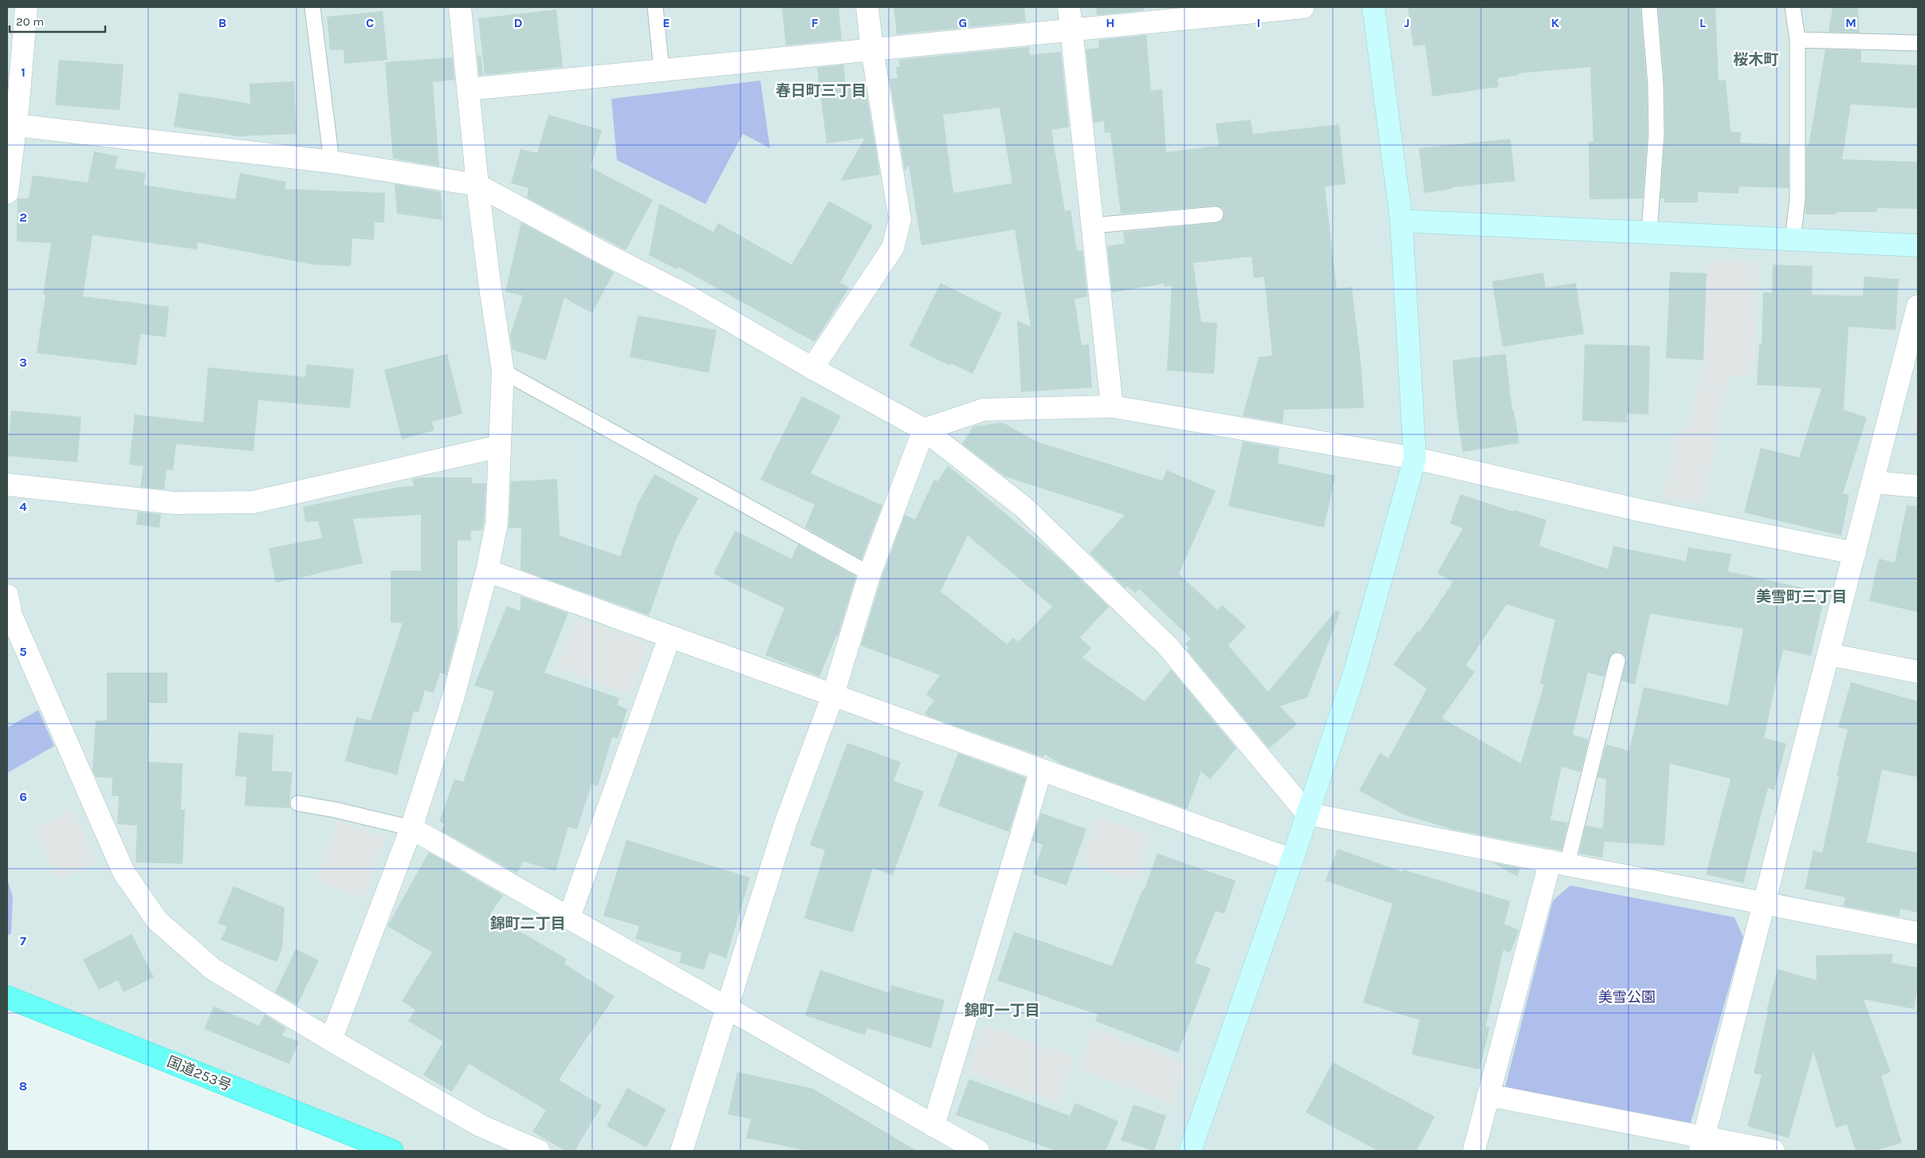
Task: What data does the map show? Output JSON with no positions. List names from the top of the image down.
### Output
{
  "streets": {
    "highway": ["国道253号"]
  },
  "districts": [
    "桜木町",
    "春日町三丁目",
    "美雪町三丁目",
    "錦町二丁目",
    "錦町一丁目"
  ],
  "parks": ["美雪公園"],
  "scale_bar": "20 m",
  "grid": {
    "columns": [
      "B",
      "C",
      "D",
      "E",
      "F",
      "G",
      "H",
      "I",
      "J",
      "K",
      "L",
      "M"
    ],
    "rows": [
      "1",
      "2",
      "3",
      "4",
      "5",
      "6",
      "7",
      "8"
    ]
  }
}
